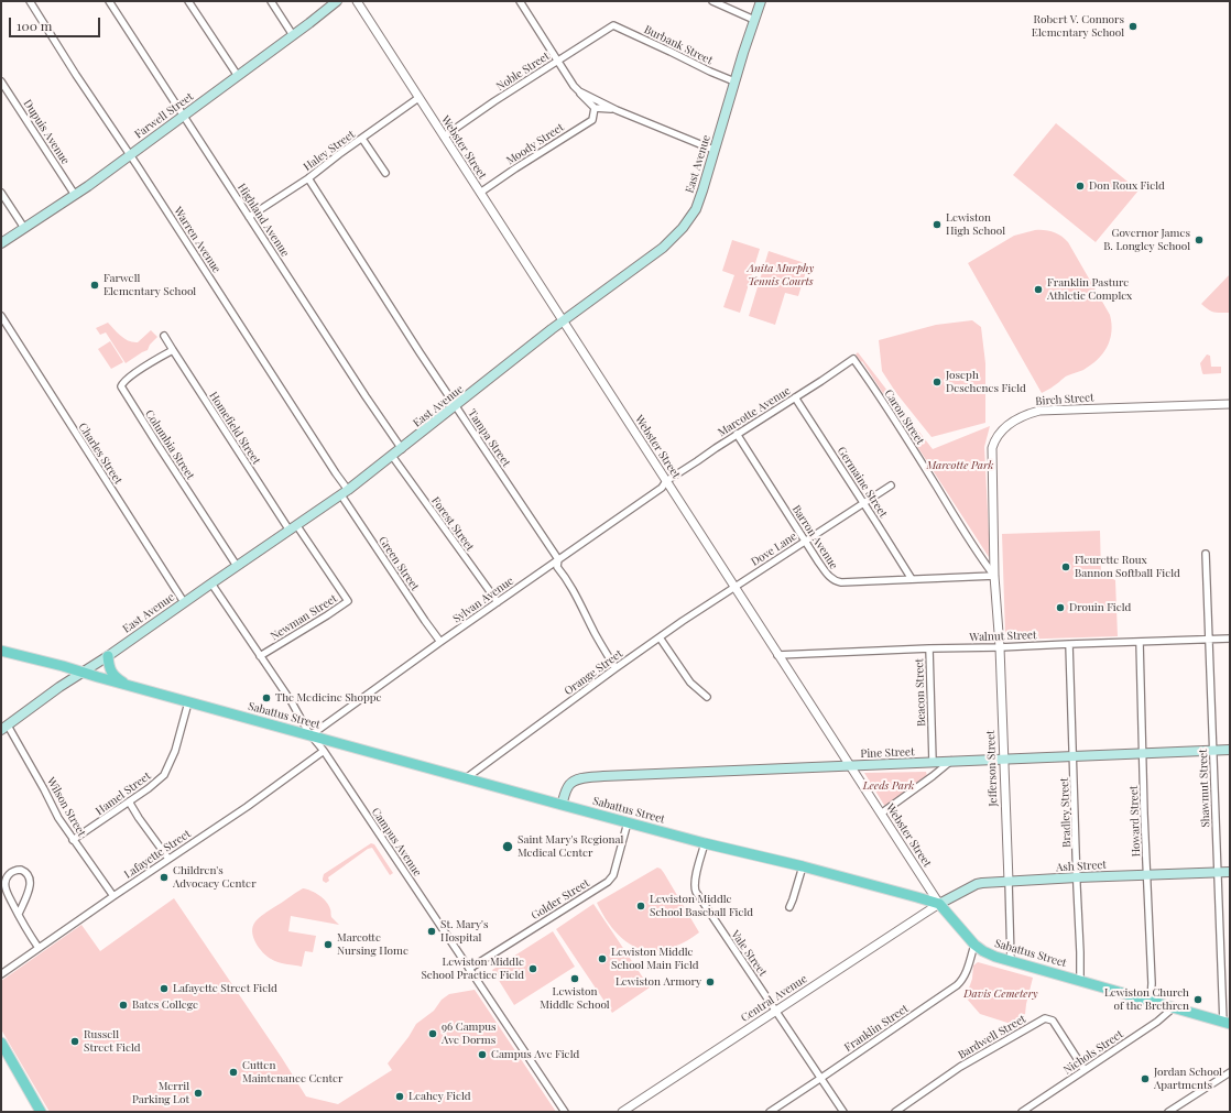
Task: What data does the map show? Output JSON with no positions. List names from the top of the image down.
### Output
{
  "streets": {
    "main road": [
      "Farwell Street",
      "East Avenue",
      "Sabattus Street",
      "Pine Street",
      "Ash Street"
    ],
    "street": [
      "Burbank Street",
      "Noble Street",
      "Dupuis Avenue",
      "Moody Street",
      "Webster Street",
      "Haley Street",
      "Highland Avenue",
      "Warren Avenue",
      "Birch Street",
      "Marcotte Avenue",
      "Caron Street",
      "Homefield Street",
      "Tampa Street",
      "Columbia Street",
      "Charles Street",
      "Germaine Street",
      "Forest Street",
      "Barron Avenue",
      "Dove Lane",
      "Green Street",
      "Sylvan Avenue",
      "Newman Street",
      "Walnut Street",
      "Orange Street",
      "Beacon Street",
      "Jefferson Street",
      "Shawmut Street",
      "Hamel Street",
      "Wilson Street",
      "Bradley Street",
      "Howard Street",
      "Campus Avenue",
      "Lafayette Street",
      "Golder Street",
      "Vale Street",
      "Central Avenue",
      "Franklin Street",
      "Bardwell Street",
      "Nichols Street"
    ]
  },
  "crossings": [
    ["Burbank Street", "Noble Street"],
    ["Burbank Street", "East Avenue"],
    ["Noble Street", "Webster Street"],
    ["Farwell Street", "Dupuis Avenue"],
    ["Farwell Street", "Highland Avenue"],
    ["Farwell Street", "Warren Avenue"],
    ["Moody Street", "Webster Street"],
    ["Webster Street", "Haley Street"],
    ["Webster Street", "East Avenue"],
    ["Webster Street", "Marcotte Avenue"],
    ["Webster Street", "Dove Lane"],
    ["Webster Street", "Sylvan Avenue"],
    ["Webster Street", "Walnut Street"],
    ["Webster Street", "Orange Street"],
    ["Webster Street", "Sabattus Street"],
    ["Webster Street", "Pine Street"],
    ["Webster Street", "Ash Street"],
    ["Webster Street", "Central Avenue"],
    ["Haley Street", "Highland Avenue"],
    ["Haley Street", "Tampa Street"],
    ["East Avenue", "Highland Avenue"],
    ["East Avenue", "Warren Avenue"],
    ["East Avenue", "Homefield Street"],
    ["East Avenue", "Tampa Street"],
    ["East Avenue", "Columbia Street"],
    ["East Avenue", "Charles Street"],
    ["East Avenue", "Forest Street"],
    ["East Avenue", "Green Street"],
    ["East Avenue", "Newman Street"],
    ["East Avenue", "Sabattus Street"],
    ["East Avenue", "Wilson Street"],
    ["East Avenue", "Campus Avenue"],
    ["Warren Avenue", "Green Street"],
    ["Birch Street", "Caron Street"],
    ["Birch Street", "Barron Avenue"],
    ["Birch Street", "Jefferson Street"],
    ["Marcotte Avenue", "Caron Street"],
    ["Marcotte Avenue", "Germaine Street"],
    ["Marcotte Avenue", "Barron Avenue"],
    ["Marcotte Avenue", "Sylvan Avenue"],
    ["Caron Street", "Barron Avenue"],
    ["Caron Street", "Jefferson Street"],
    ["Homefield Street", "Columbia Street"],
    ["Homefield Street", "Newman Street"],
    ["Tampa Street", "Sylvan Avenue"],
    ["Tampa Street", "Orange Street"],
    ["Germaine Street", "Barron Avenue"],
    ["Germaine Street", "Dove Lane"],
    ["Forest Street", "Sylvan Avenue"],
    ["Barron Avenue", "Dove Lane"],
    ["Barron Avenue", "Jefferson Street"],
    ["Dove Lane", "Orange Street"],
    ["Green Street", "Sylvan Avenue"],
    ["Sylvan Avenue", "Sabattus Street"],
    ["Sylvan Avenue", "Campus Avenue"],
    ["Newman Street", "Campus Avenue"],
    ["Walnut Street", "Beacon Street"],
    ["Walnut Street", "Jefferson Street"],
    ["Walnut Street", "Shawmut Street"],
    ["Walnut Street", "Bradley Street"],
    ["Walnut Street", "Howard Street"],
    ["Orange Street", "Sabattus Street"],
    ["Beacon Street", "Pine Street"],
    ["Sabattus Street", "Pine Street"],
    ["Sabattus Street", "Jefferson Street"],
    ["Sabattus Street", "Shawmut Street"],
    ["Sabattus Street", "Hamel Street"],
    ["Sabattus Street", "Bradley Street"],
    ["Sabattus Street", "Howard Street"],
    ["Sabattus Street", "Campus Avenue"],
    ["Sabattus Street", "Ash Street"],
    ["Sabattus Street", "Golder Street"],
    ["Sabattus Street", "Vale Street"],
    ["Sabattus Street", "Central Avenue"],
    ["Sabattus Street", "Franklin Street"],
    ["Sabattus Street", "Nichols Street"],
    ["Pine Street", "Jefferson Street"],
    ["Pine Street", "Shawmut Street"],
    ["Pine Street", "Bradley Street"],
    ["Pine Street", "Howard Street"],
    ["Jefferson Street", "Ash Street"],
    ["Shawmut Street", "Ash Street"],
    ["Hamel Street", "Wilson Street"],
    ["Wilson Street", "Lafayette Street"],
    ["Bradley Street", "Ash Street"],
    ["Howard Street", "Ash Street"],
    ["Campus Avenue", "Lafayette Street"],
    ["Campus Avenue", "Golder Street"],
    ["Ash Street", "Central Avenue"],
    ["Vale Street", "Central Avenue"],
    ["Vale Street", "Franklin Street"],
    ["Bardwell Street", "Nichols Street"]
  ],
  "parks": [
    "Anita Murphy Tennis Courts",
    "Marcotte Park",
    "Leeds Park",
    "Davis Cemetery"
  ],
  "places": [
    "Robert V. Connors Elementary School",
    "Don Roux Field",
    "Lewiston High School",
    "Governor James B. Longley School",
    "Farwell Elementary School",
    "Franklin Pasture Athletic Complex",
    "Joseph Deschenes Field",
    "Fleurette Roux Bannon Softball Field",
    "Drouin Field",
    "The Medicine Shoppe",
    "Saint Mary's Regional Medical Center",
    "Children's Advocacy Center",
    "Lewiston Middle School Baseball Field",
    "St. Mary's Hospital",
    "Marcotte Nursing Home",
    "Lewiston Middle School Main Field",
    "Lewiston Middle School Practice Field",
    "Lewiston Middle School",
    "Lewiston Armory",
    "Lafayette Street Field",
    "Lewiston Church of the Brethren",
    "Bates College",
    "96 Campus Ave Dorms",
    "Russell Street Field",
    "Campus Ave Field",
    "Cutten Maintenance Center",
    "Jordan School Apartments",
    "Merril Parking Lot",
    "Leahey Field"
  ],
  "scale_bar": "100 m"
}
